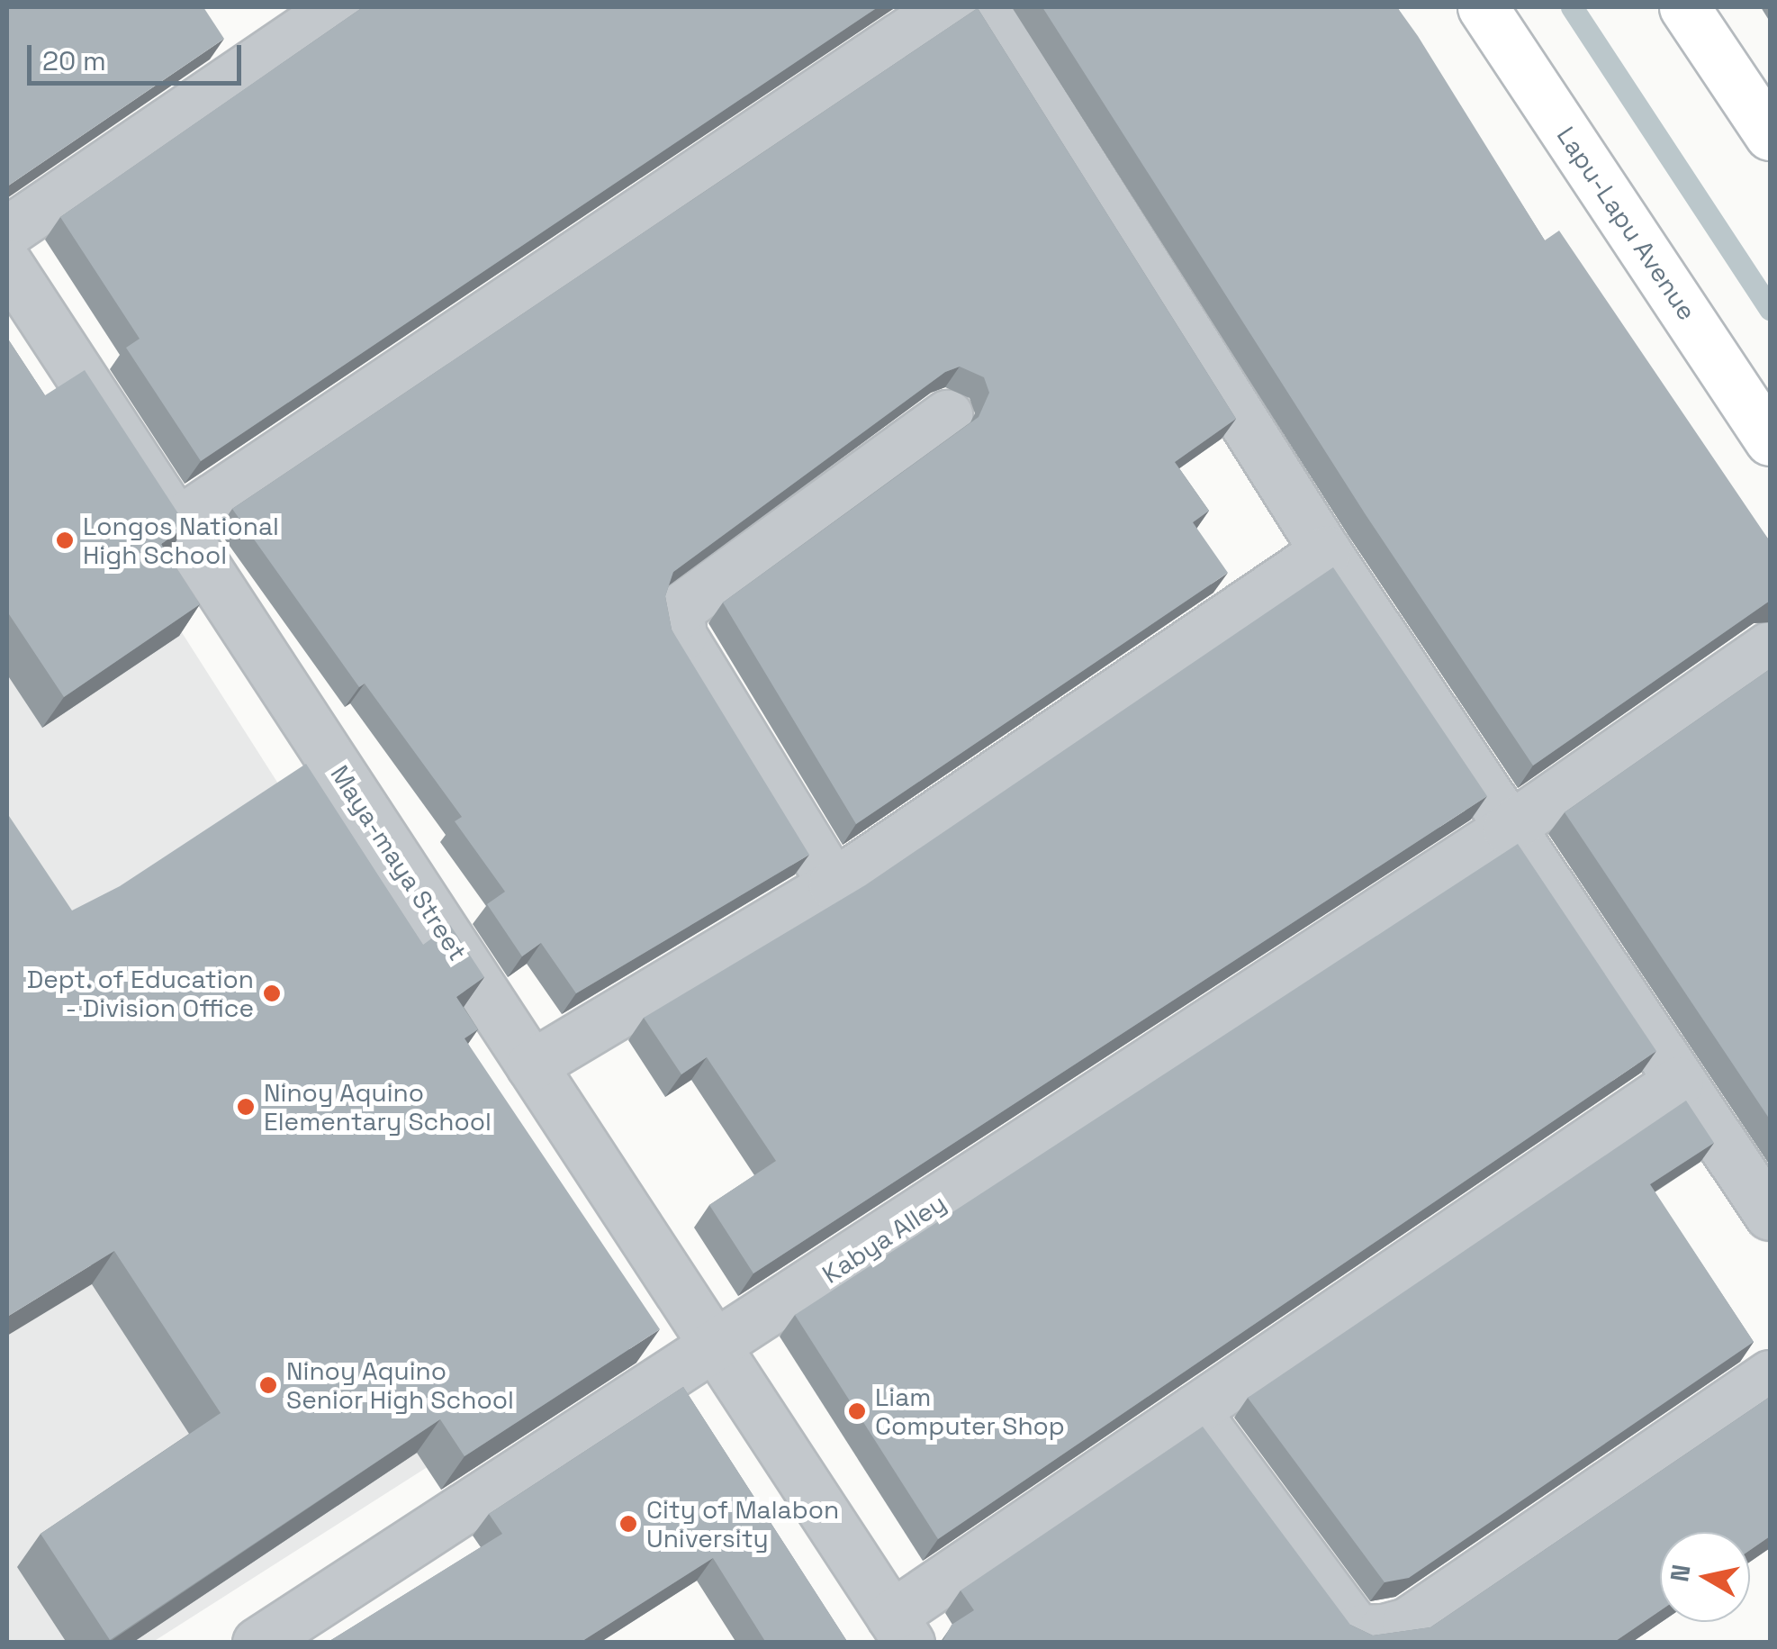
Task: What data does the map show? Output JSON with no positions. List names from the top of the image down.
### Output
{
  "streets": {
    "main road": ["Lapu-Lapu Avenue"],
    "street": ["Maya-maya Street", "Kabya Alley"]
  },
  "crossings": [
    ["Maya-maya Street", "Kabya Alley"]
  ],
  "places": [
    "Longos National High School",
    "Dept. of Education - Division Office",
    "Ninoy Aquino Elementary School",
    "Ninoy Aquino Senior High School",
    "Liam Computer Shop",
    "City of Malabon University"
  ],
  "scale_bar": "20 m",
  "north": "left"
}
